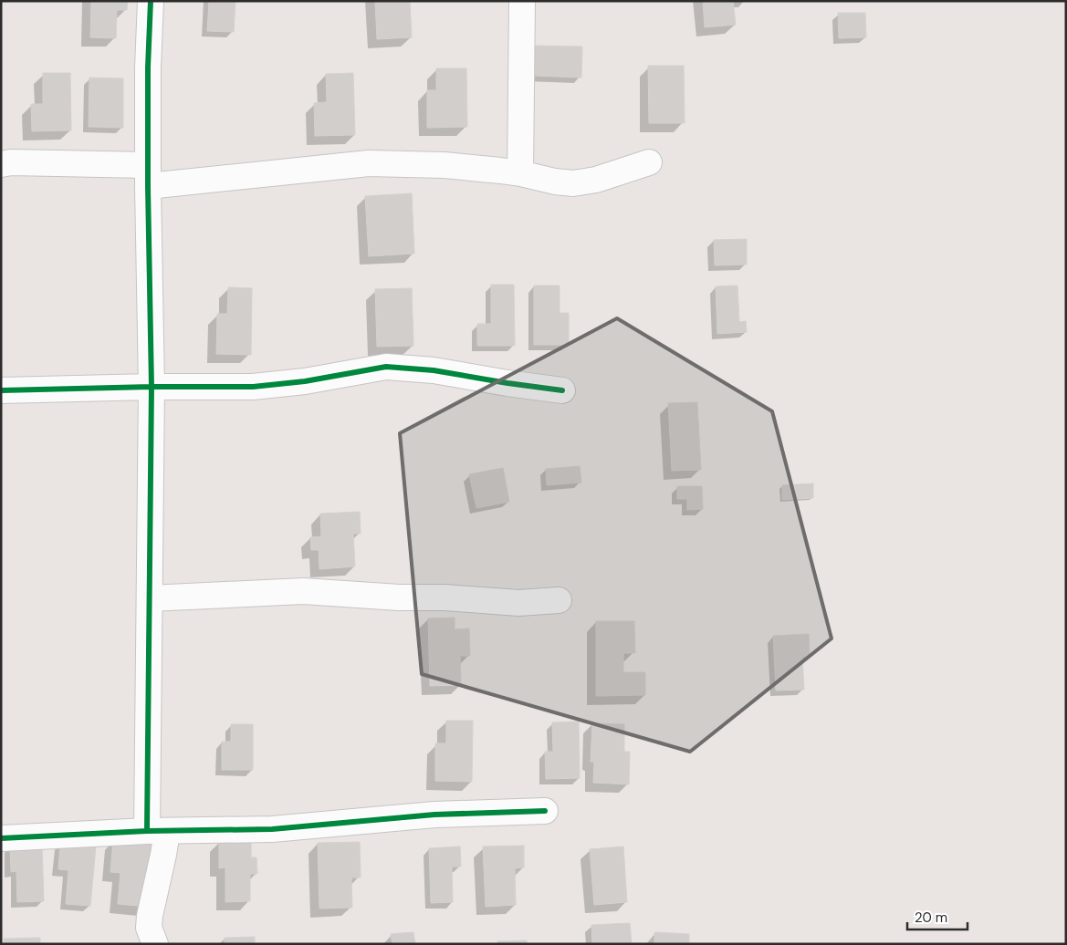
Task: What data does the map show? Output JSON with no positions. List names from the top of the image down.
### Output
{
  "scale_bar": "20 m"
}
